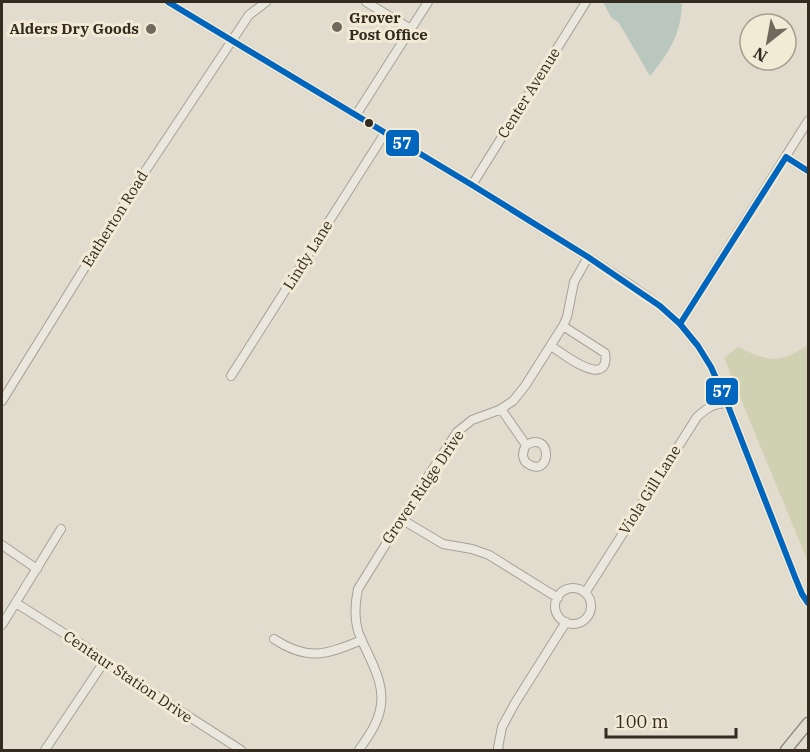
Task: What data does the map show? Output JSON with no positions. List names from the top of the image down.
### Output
{
  "streets": {
    "street": [
      "Center Avenue",
      "Eatherton Road",
      "Lindy Lane",
      "Grover Ridge Drive",
      "Viola Gill Lane",
      "Centaur Station Drive"
    ]
  },
  "places": ["Grover Post Office", "Alders Dry Goods"],
  "lines": ["transit line 57"],
  "scale_bar": "100 m",
  "north": "bottom left"
}
